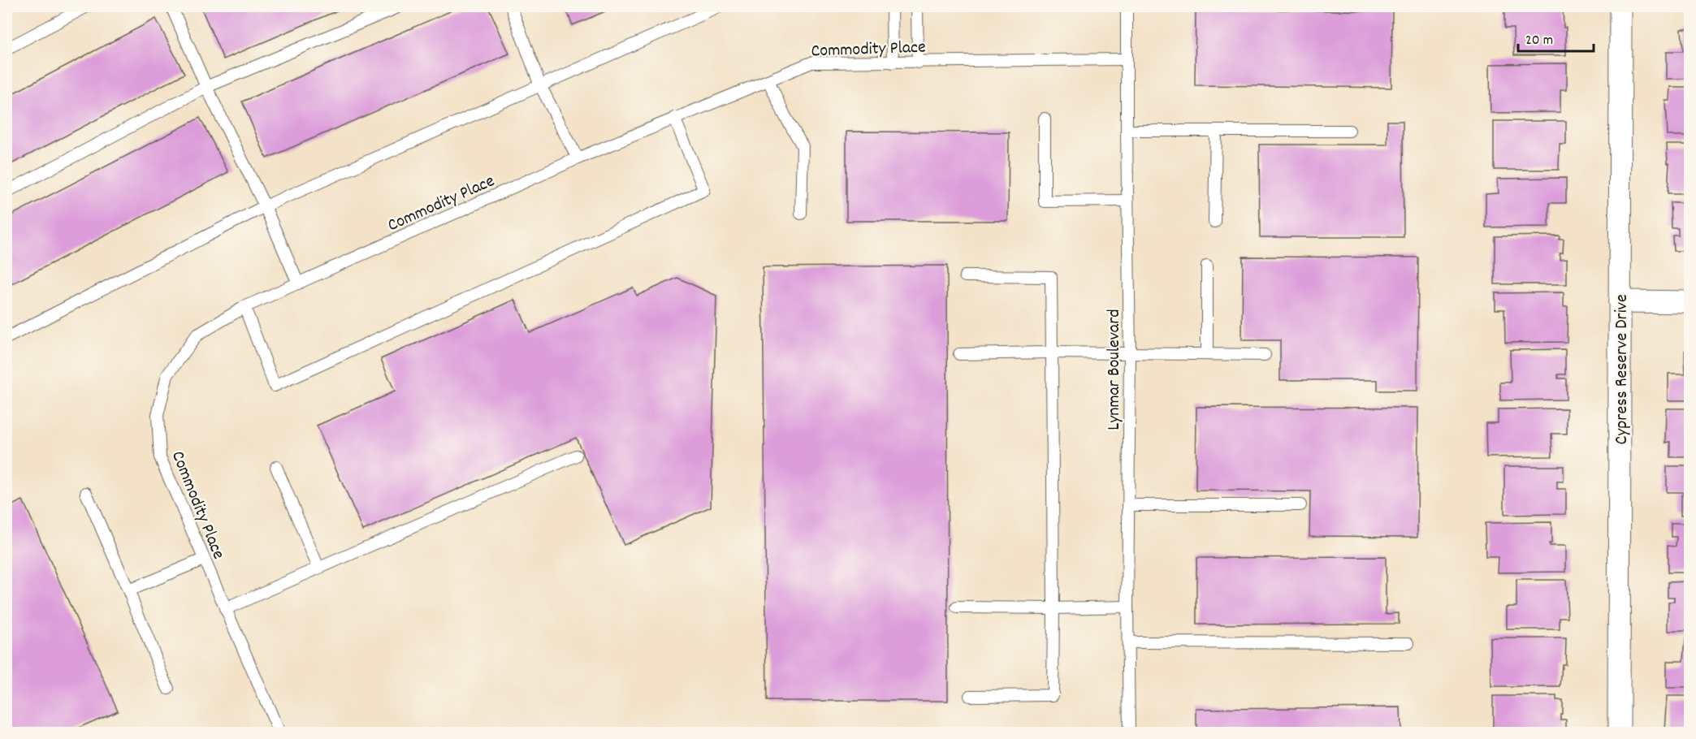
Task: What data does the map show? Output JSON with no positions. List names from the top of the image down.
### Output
{
  "streets": {
    "street": ["Cypress Reserve Drive"],
    "lane": ["Commodity Place", "Lynmar Boulevard"]
  },
  "crossings": [
    ["Commodity Place", "Lynmar Boulevard"]
  ],
  "scale_bar": "20 m"
}
